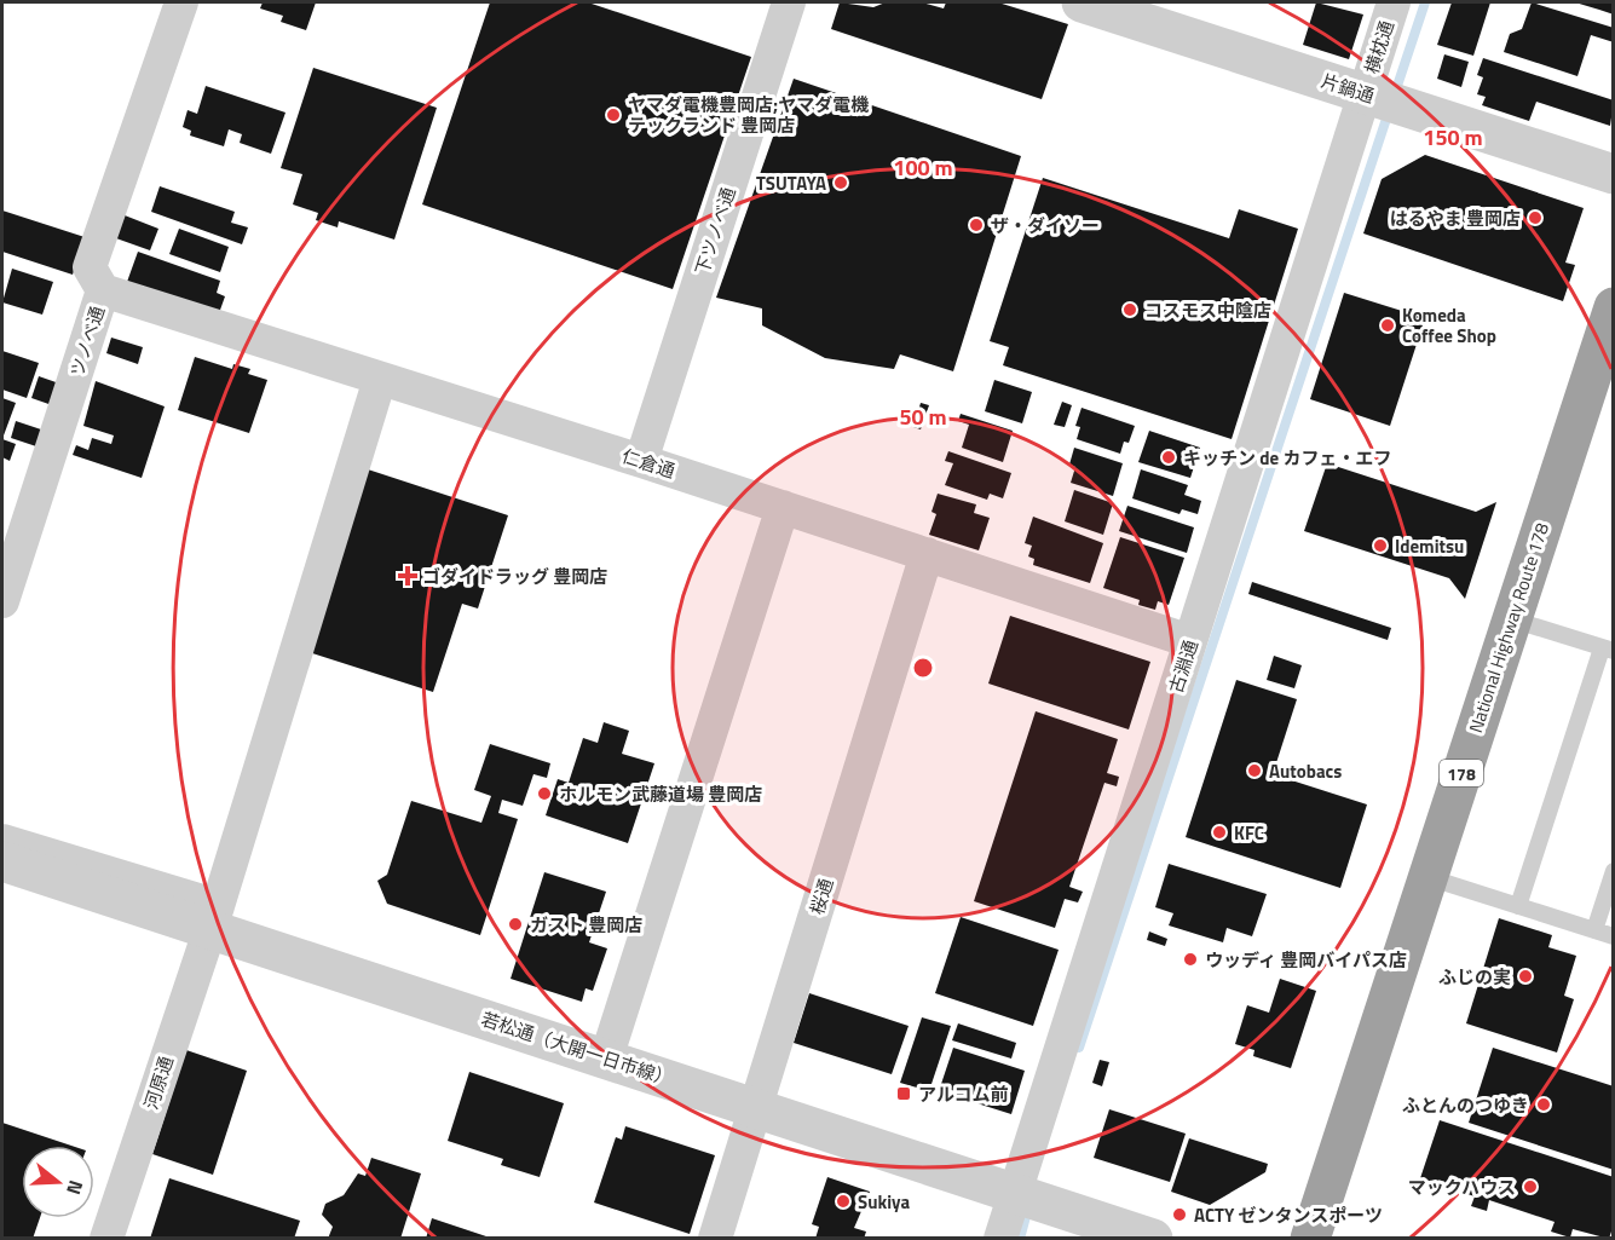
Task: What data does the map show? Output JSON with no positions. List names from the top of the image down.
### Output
{
  "streets": {
    "highway": ["National Highway Route 178", "178"],
    "street": [
      "横枕通",
      "片鍋通",
      "下ツノベ通",
      "ツノベ通",
      "仁倉通",
      "古淵通",
      "桜通",
      "若松通（大開一日市線）",
      "河原通"
    ]
  },
  "crossings": [
    ["横枕通", "片鍋通"],
    ["横枕通", "古淵通"],
    ["片鍋通", "古淵通"],
    ["下ツノベ通", "仁倉通"],
    ["ツノベ通", "仁倉通"],
    ["仁倉通", "古淵通"],
    ["仁倉通", "桜通"],
    ["仁倉通", "河原通"],
    ["古淵通", "若松通（大開一日市線）"],
    ["桜通", "若松通（大開一日市線）"],
    ["若松通（大開一日市線）", "河原通"]
  ],
  "places": {
    "other": [
      "ヤマダ電機豊岡店;ヤマダ電機 テックランド 豊岡店",
      "TSUTAYA",
      "はるやま 豊岡店",
      "ザ・ダイソー",
      "コスモス中陰店",
      "Komeda Coffee Shop",
      "キッチン de カフェ・エフ",
      "Idemitsu",
      "Autobacs",
      "ホルモン武藤道場 豊岡店",
      "KFC",
      "ガスト 豊岡店",
      "ウッディ 豊岡バイパス店",
      "ふじの実",
      "ふとんのつゆき",
      "マックハウス",
      "Sukiya",
      "ACTY ゼンタンスポーツ"
    ],
    "health": ["ゴダイドラッグ 豊岡店"],
    "transit": ["アルコム前"]
  },
  "north": "right",
  "rings": ["150 m", "100 m", "50 m"]
}
